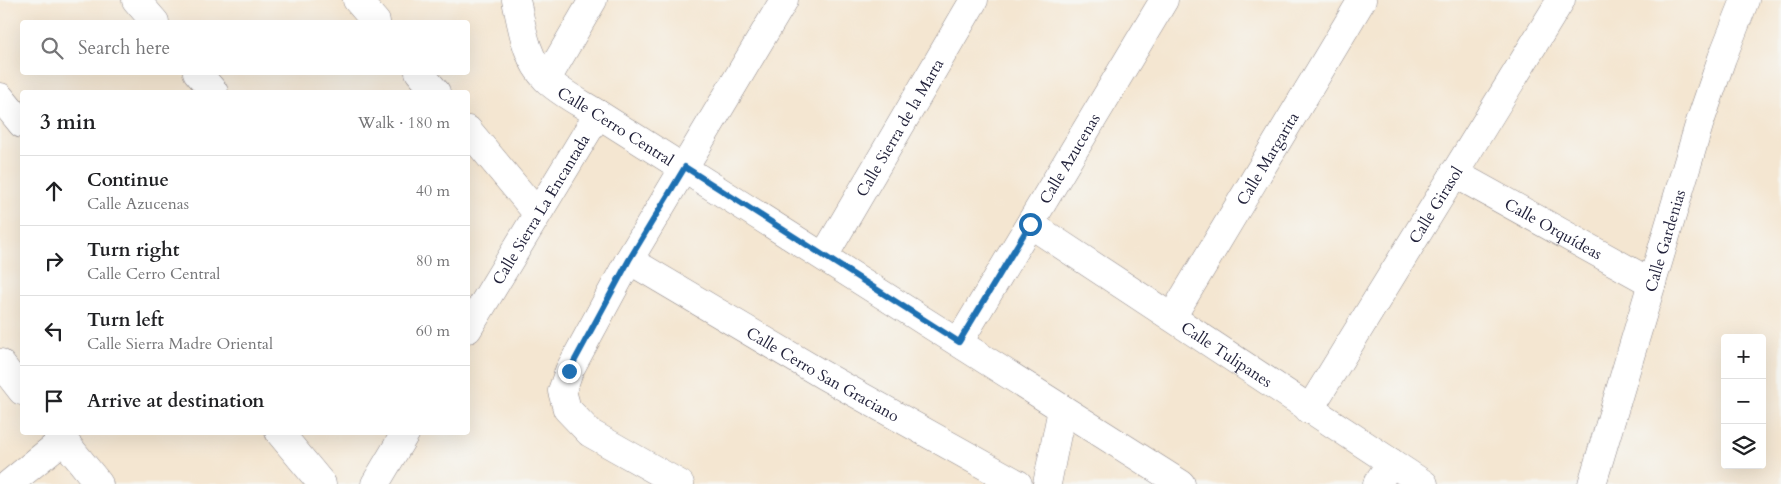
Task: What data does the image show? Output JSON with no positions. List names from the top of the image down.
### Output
{
  "streets": {
    "street": [
      "Calle Cerro Central",
      "Calle Sierra de la Marta",
      "Calle Azucenas",
      "Calle Margarita",
      "Calle Girasol",
      "Calle Sierra La Encantada",
      "Calle Orquídeas",
      "Calle Gardenias",
      "Calle Tulipanes",
      "Calle Cerro San Graciano"
    ]
  },
  "crossings": [
    ["Calle Cerro Central", "Calle Sierra de la Marta"],
    ["Calle Cerro Central", "Calle Azucenas"],
    ["Calle Cerro Central", "Calle Sierra La Encantada"],
    ["Calle Azucenas", "Calle Tulipanes"],
    ["Calle Margarita", "Calle Tulipanes"],
    ["Calle Girasol", "Calle Orquídeas"],
    ["Calle Girasol", "Calle Tulipanes"],
    ["Calle Orquídeas", "Calle Gardenias"]
  ],
  "page": {
    "search": "Search here",
    "heading": ["3 min", "Walk · 180 m"],
    "list": [
      ["Continue", "Calle Azucenas", "40 m"],
      ["Turn right", "Calle Cerro Central", "80 m"],
      ["Turn left", "Calle Sierra Madre Oriental", "60 m"],
      "Arrive at destination"
    ],
    "map_buttons": ["+", "−"]
  }
}
